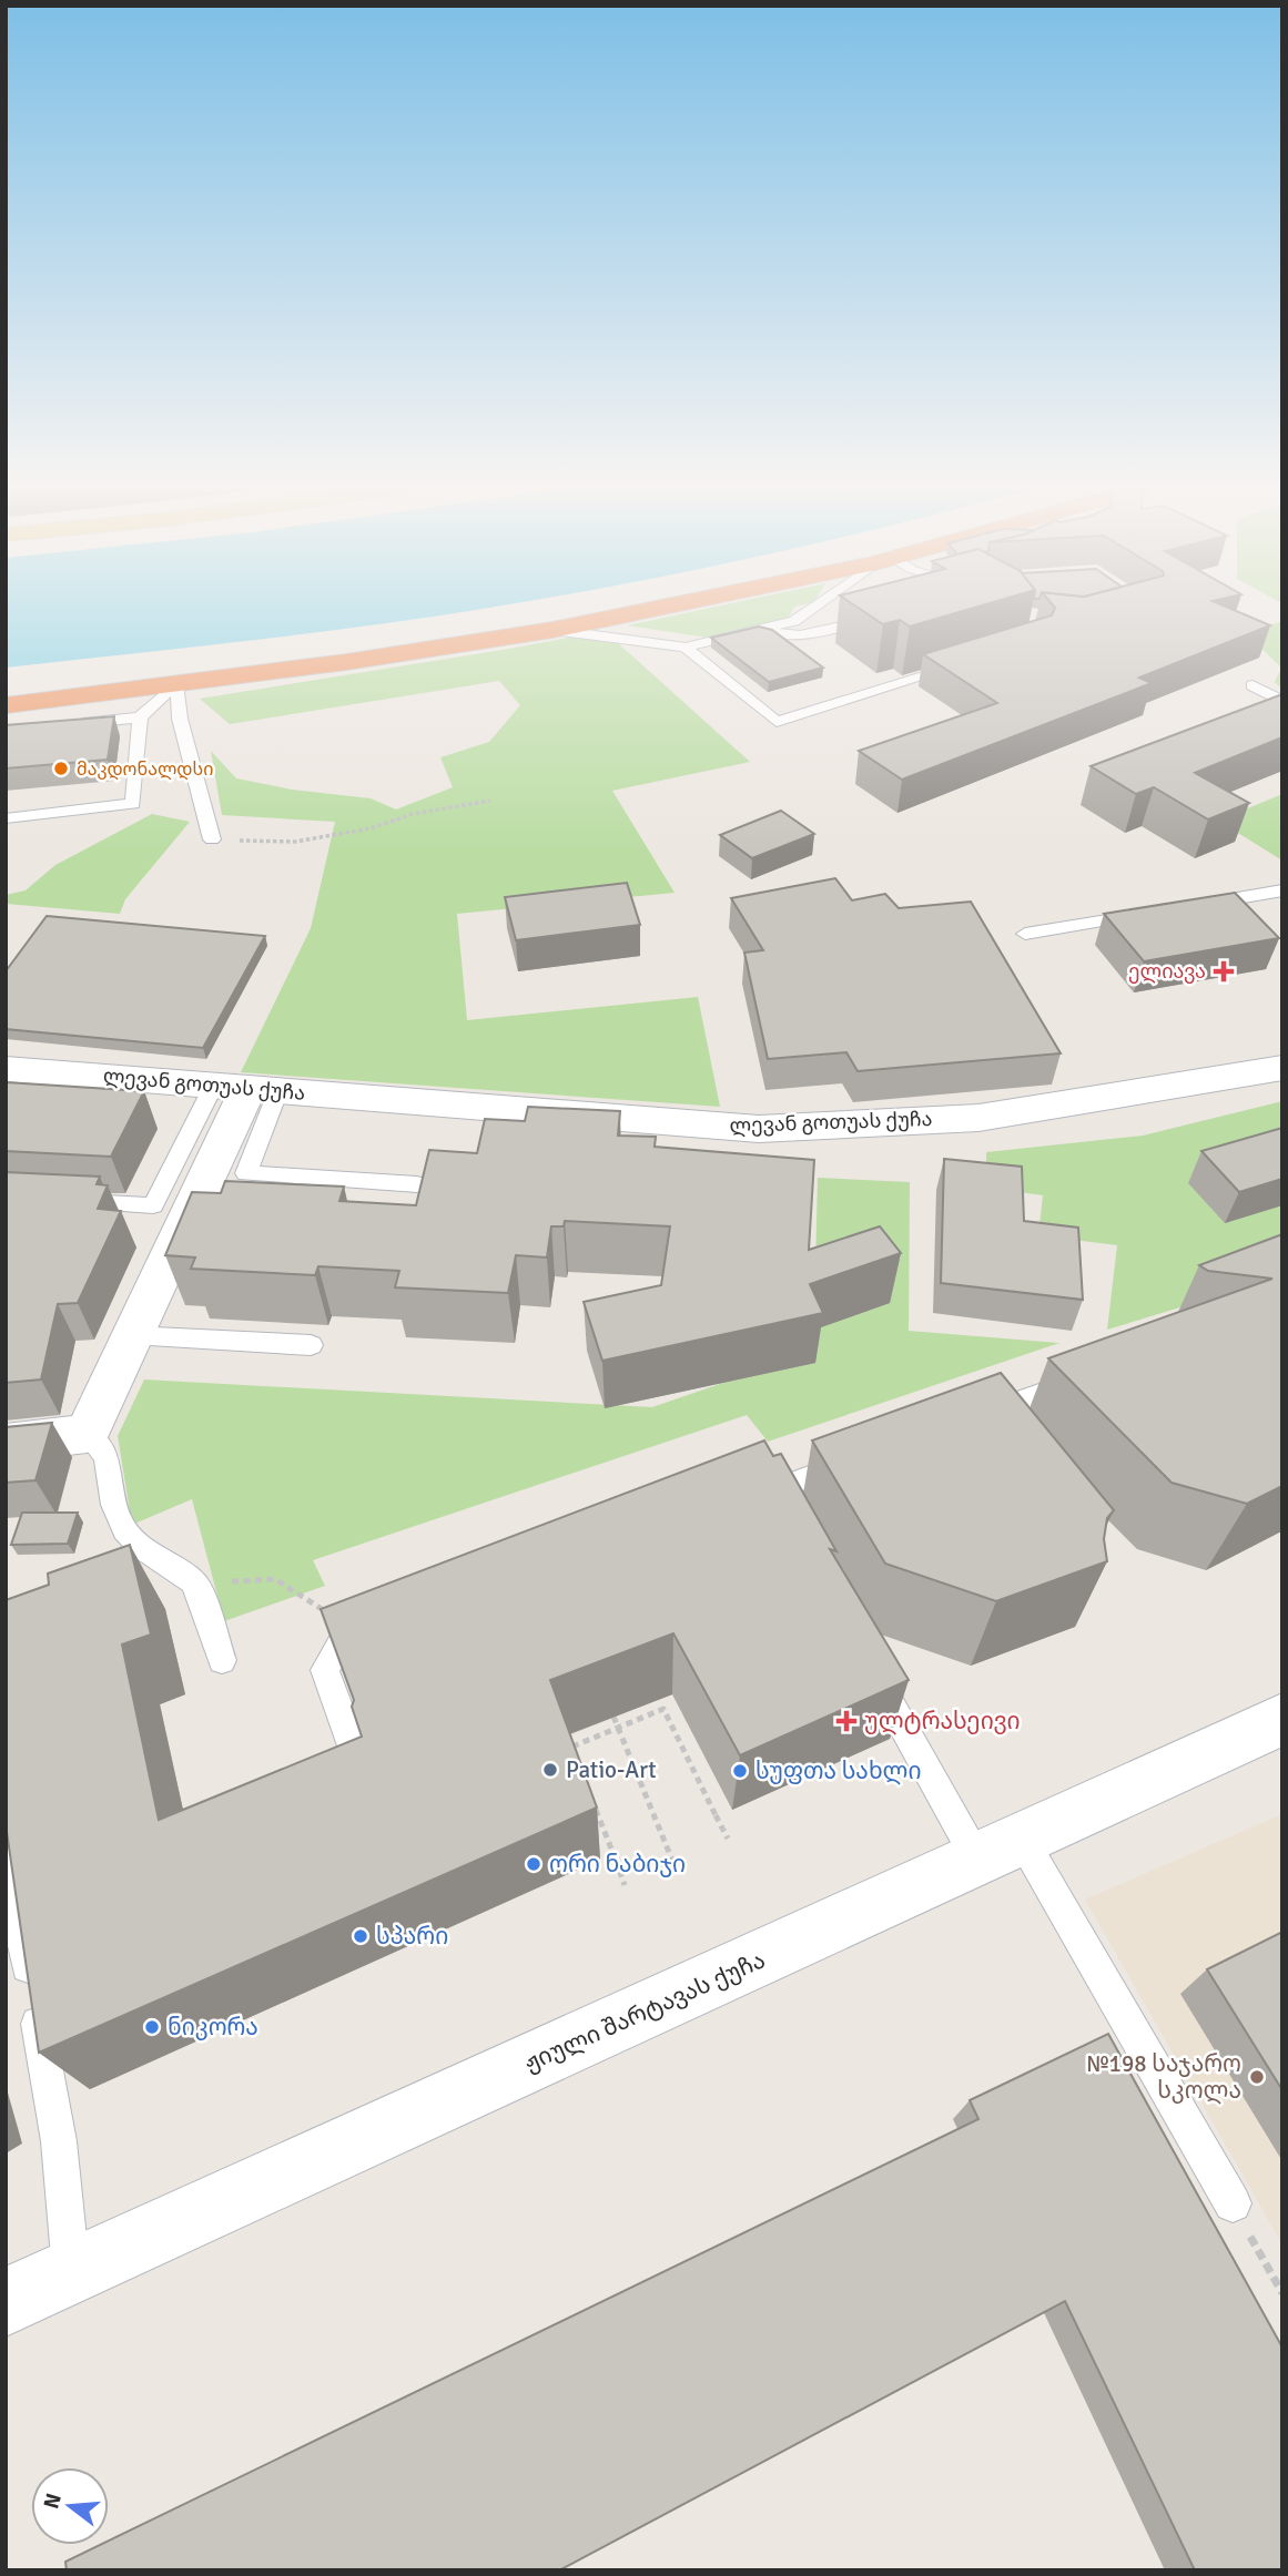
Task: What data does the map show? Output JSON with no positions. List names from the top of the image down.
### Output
{
  "streets": {
    "street": ["ლევან გოთუას ქუჩა", "ჟიული შარტავას ქუჩა"]
  },
  "places": {
    "other": [
      "მაკდონალდსი",
      "Patio-Art",
      "სუფთა სახლი",
      "ორი ნაბიჯი",
      "სპარი",
      "ნიკორა",
      "№198 საჯარო სკოლა"
    ],
    "health": ["ელიავა", "ულტრასეივი"]
  },
  "north": "left"
}
